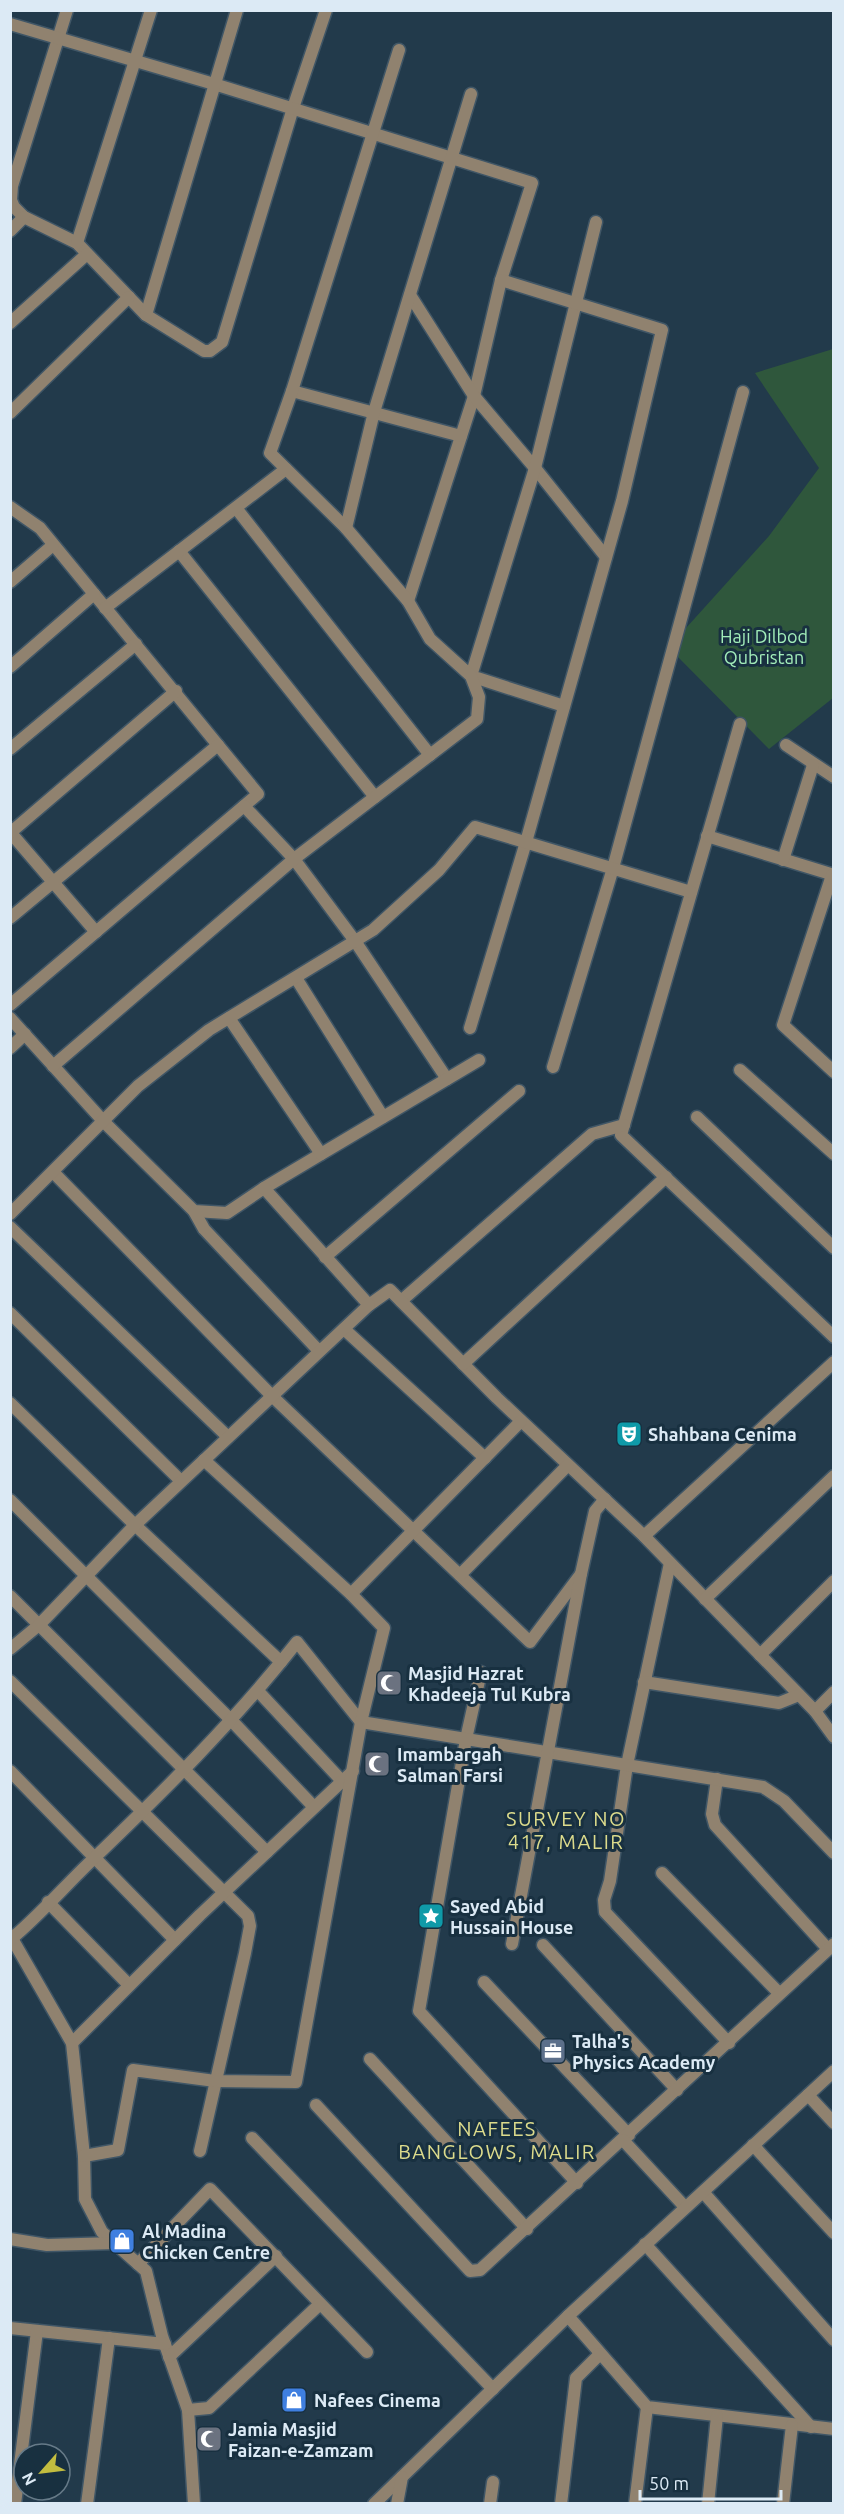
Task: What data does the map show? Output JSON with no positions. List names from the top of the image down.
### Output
{
  "districts": ["SURVEY NO 417, MALIR", "NAFEES BANGLOWS, MALIR"],
  "parks": ["Haji Dilbod Qubristan"],
  "places": {
    "theatre": ["Shahbana Cenima"],
    "mosque": ["Masjid Hazrat Khadeeja Tul Kubra", "Imambargah Salman Farsi", "Jamia Masjid Faizan-e-Zamzam"],
    "place": ["Sayed Abid Hussain House"],
    "office": ["Talha's Physics Academy"],
    "shop": ["Al Madina Chicken Centre", "Nafees Cinema"]
  },
  "scale_bar": "50 m",
  "north": "bottom left"
}
